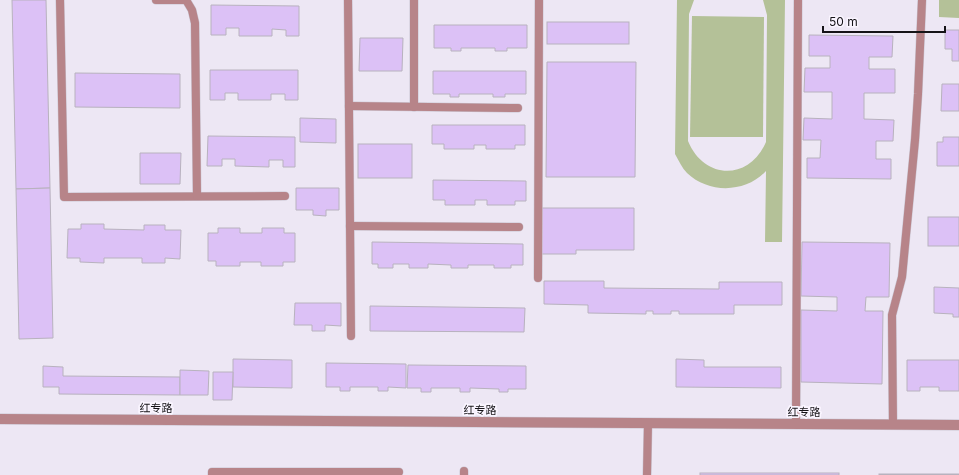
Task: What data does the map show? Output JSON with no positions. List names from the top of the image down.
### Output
{
  "streets": {
    "street": ["红专路"]
  },
  "scale_bar": "50 m"
}
